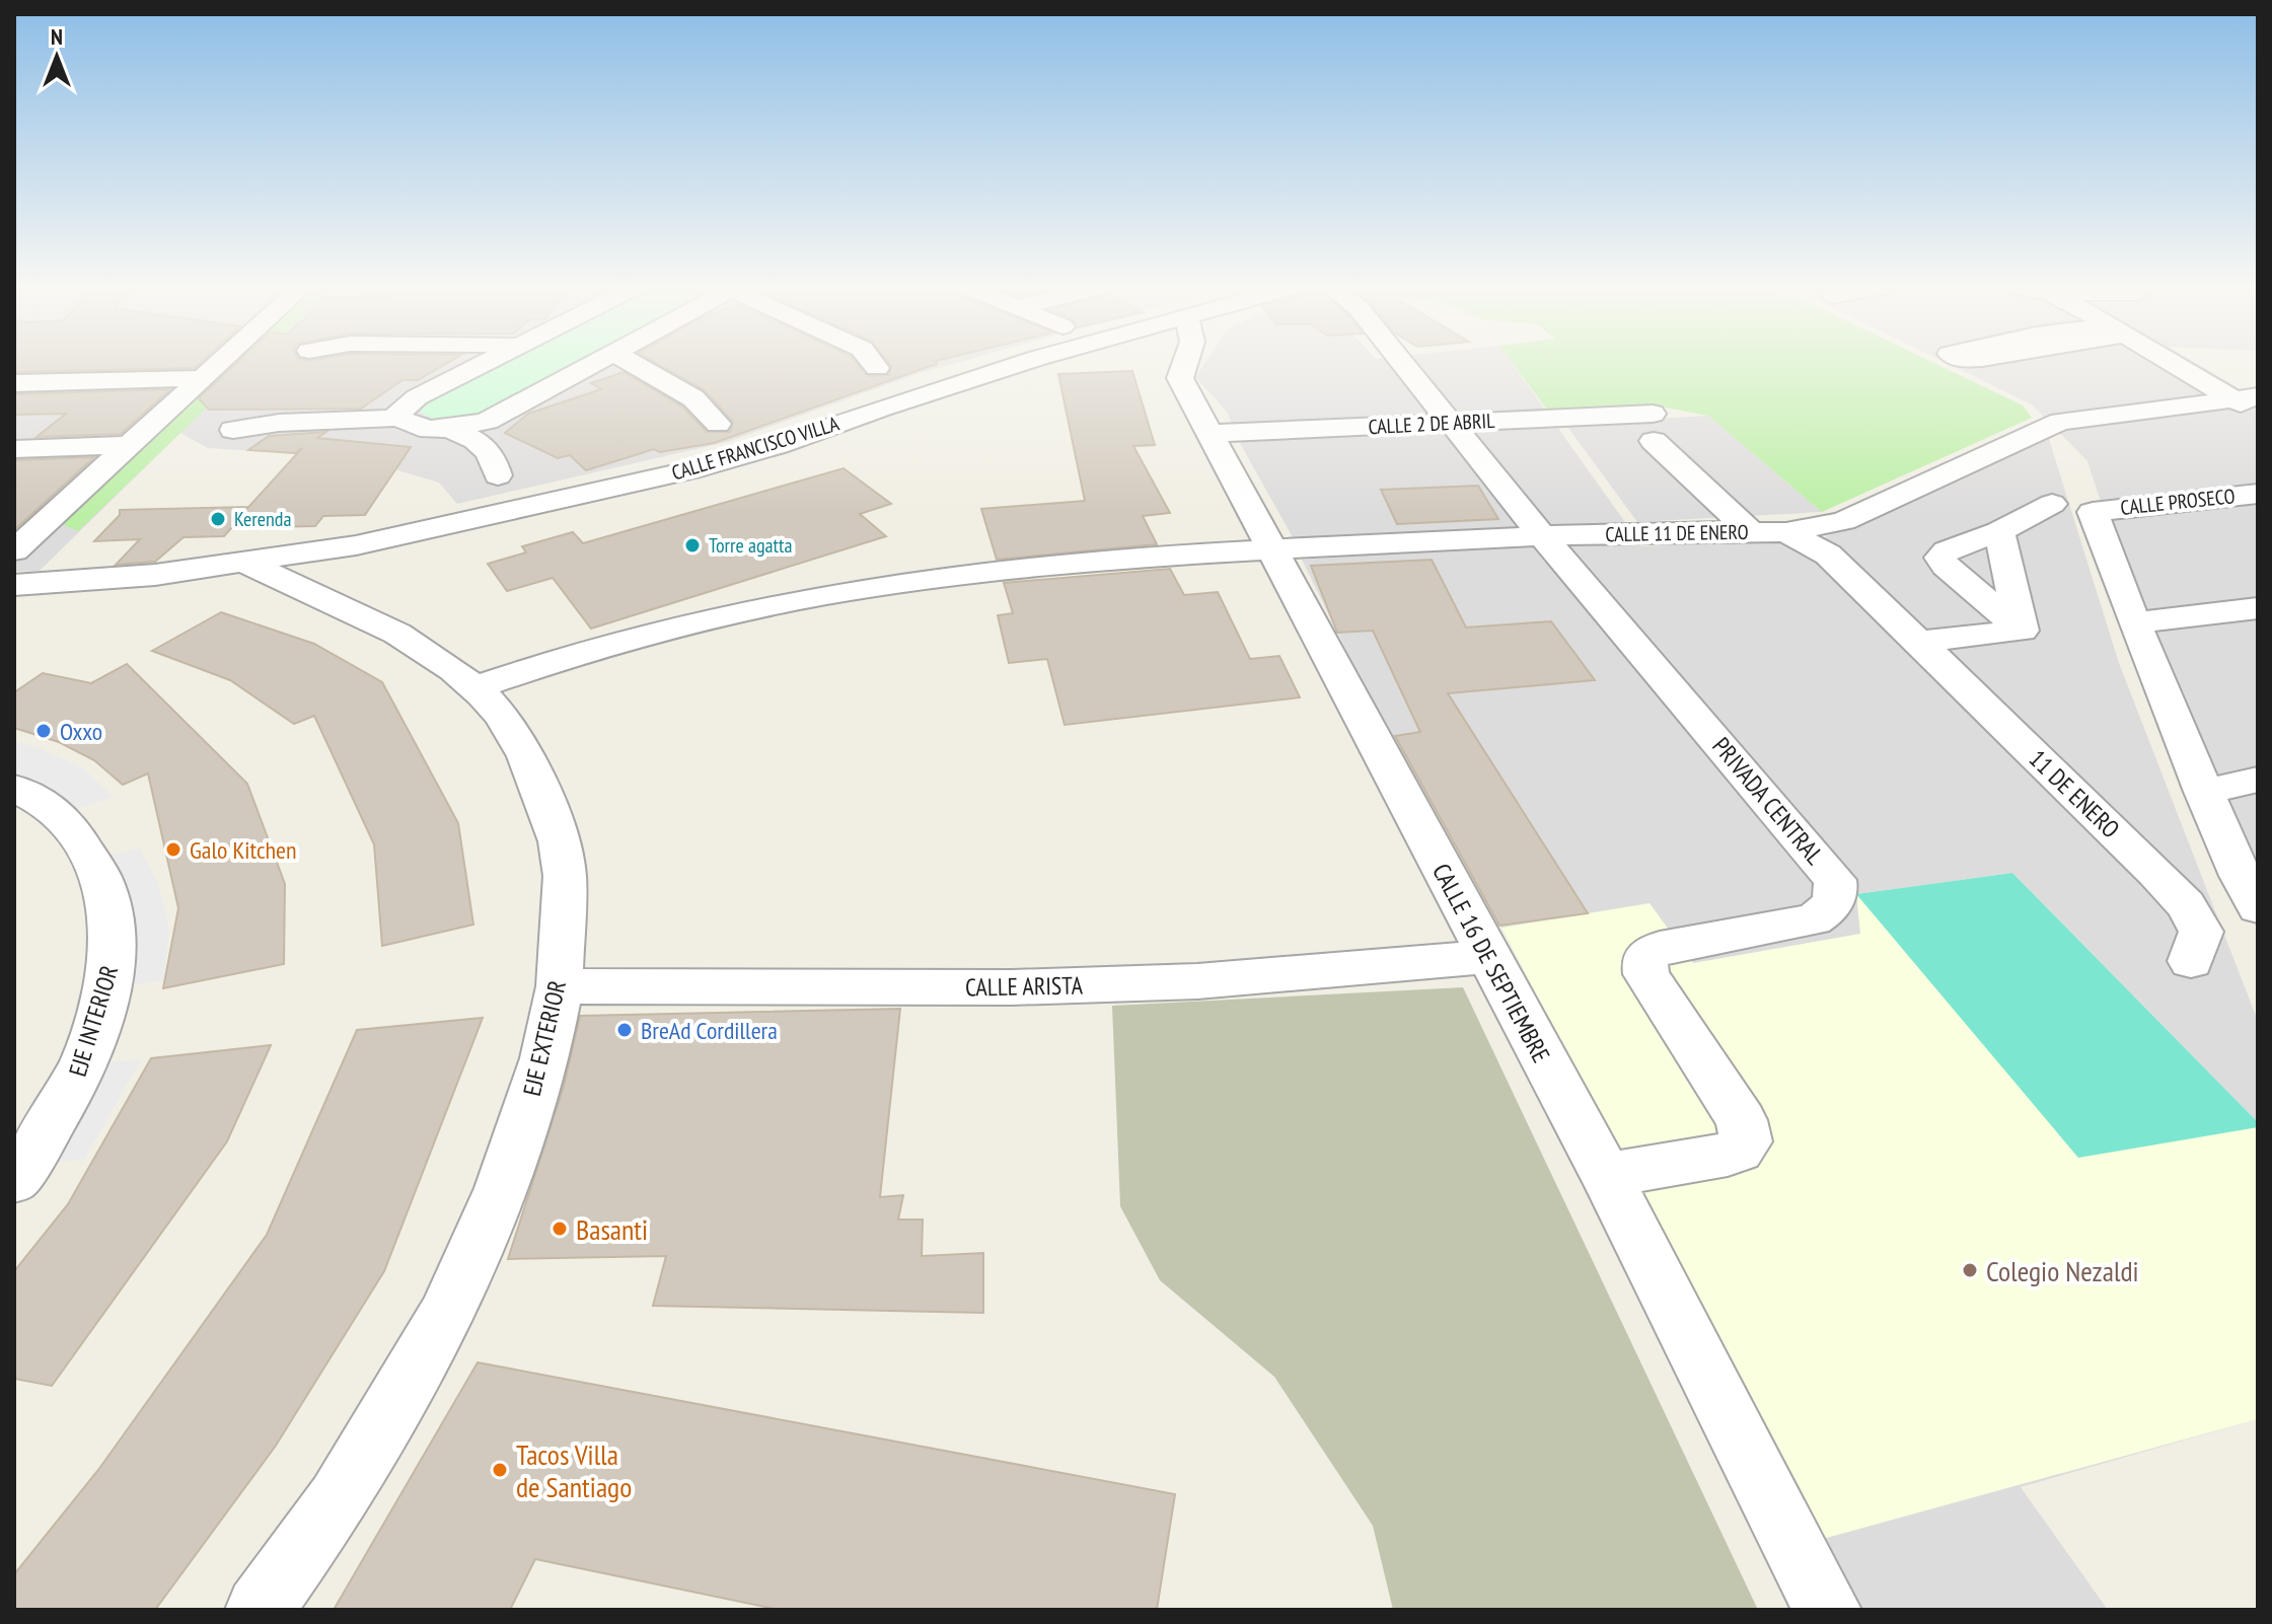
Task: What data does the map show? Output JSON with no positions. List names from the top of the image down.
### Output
{
  "streets": {
    "street": [
      "CALLE 2 DE ABRIL",
      "CALLE FRANCISCO VILLA",
      "CALLE PROSECO",
      "CALLE 11 DE ENERO",
      "11 DE ENERO",
      "PRIVADA CENTRAL",
      "CALLE 16 DE SEPTIEMBRE",
      "CALLE ARISTA",
      "EJE INTERIOR",
      "EJE EXTERIOR"
    ]
  },
  "crossings": [
    ["CALLE 2 DE ABRIL", "CALLE 11 DE ENERO"],
    ["CALLE 2 DE ABRIL", "11 DE ENERO"],
    ["CALLE 2 DE ABRIL", "CALLE 16 DE SEPTIEMBRE"],
    ["CALLE FRANCISCO VILLA", "EJE EXTERIOR"],
    ["CALLE 11 DE ENERO", "11 DE ENERO"],
    ["CALLE 11 DE ENERO", "PRIVADA CENTRAL"],
    ["CALLE 11 DE ENERO", "CALLE 16 DE SEPTIEMBRE"],
    ["CALLE 11 DE ENERO", "EJE EXTERIOR"],
    ["PRIVADA CENTRAL", "CALLE 16 DE SEPTIEMBRE"],
    ["CALLE 16 DE SEPTIEMBRE", "CALLE ARISTA"],
    ["CALLE ARISTA", "EJE EXTERIOR"]
  ],
  "places": [
    "Kerenda",
    "Torre agatta",
    "Oxxo",
    "Galo Kitchen",
    "BreAd Cordillera",
    "Basanti",
    "Colegio Nezaldi",
    "Tacos Villa de Santiago"
  ],
  "north": "top"
}
